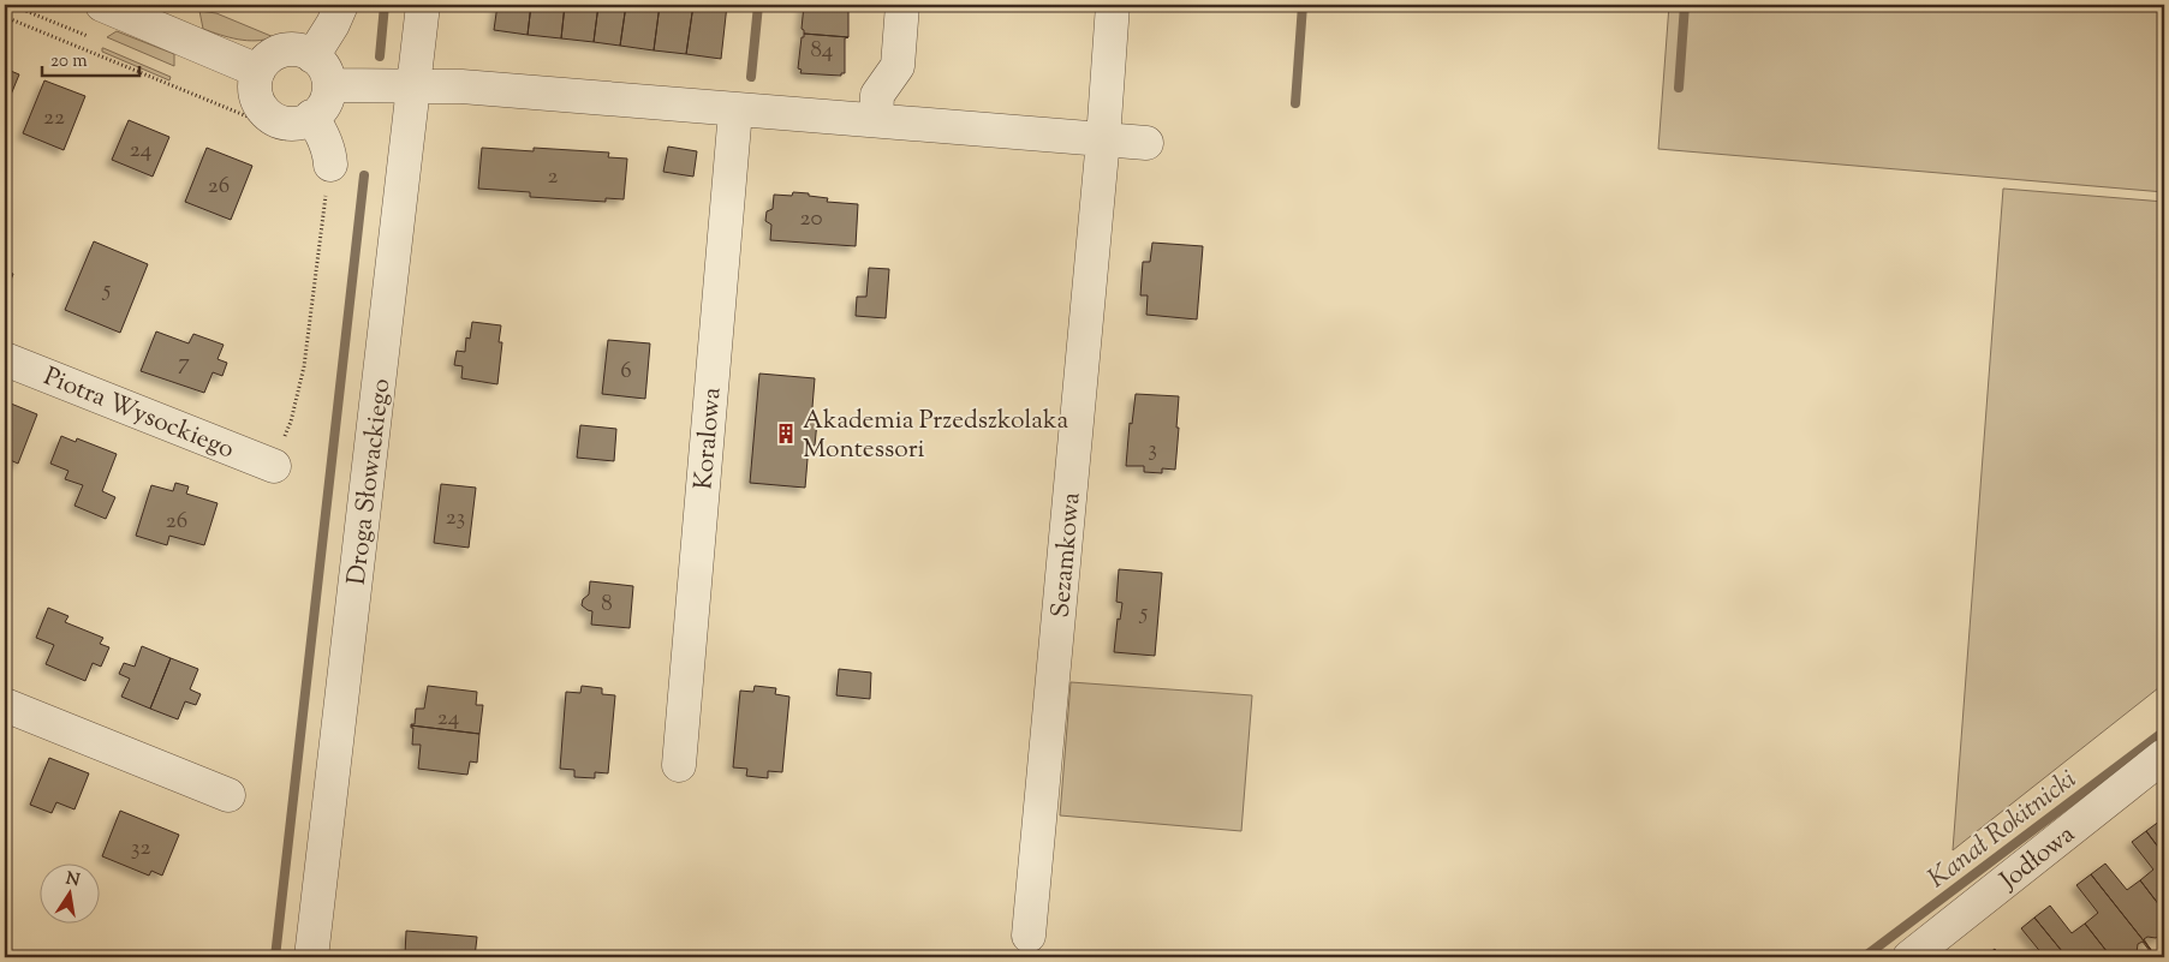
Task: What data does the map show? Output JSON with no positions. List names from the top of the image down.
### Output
{
  "streets": {
    "street": [
      "Piotra Wysockiego",
      "Koralowa",
      "Droga Słowackiego",
      "Sezamkowa",
      "Jodłowa"
    ]
  },
  "water": ["Kanał Rokitnicki"],
  "places": {
    "building": ["Akademia Przedszkolaka Montessori"]
  },
  "house_numbers": [
    "84",
    "22",
    "24",
    "2",
    "26",
    "20",
    "5",
    "7",
    "6",
    "3",
    "23",
    "26",
    "8",
    "5",
    "24",
    "32"
  ],
  "scale_bar": "20 m",
  "north": "top"
}
